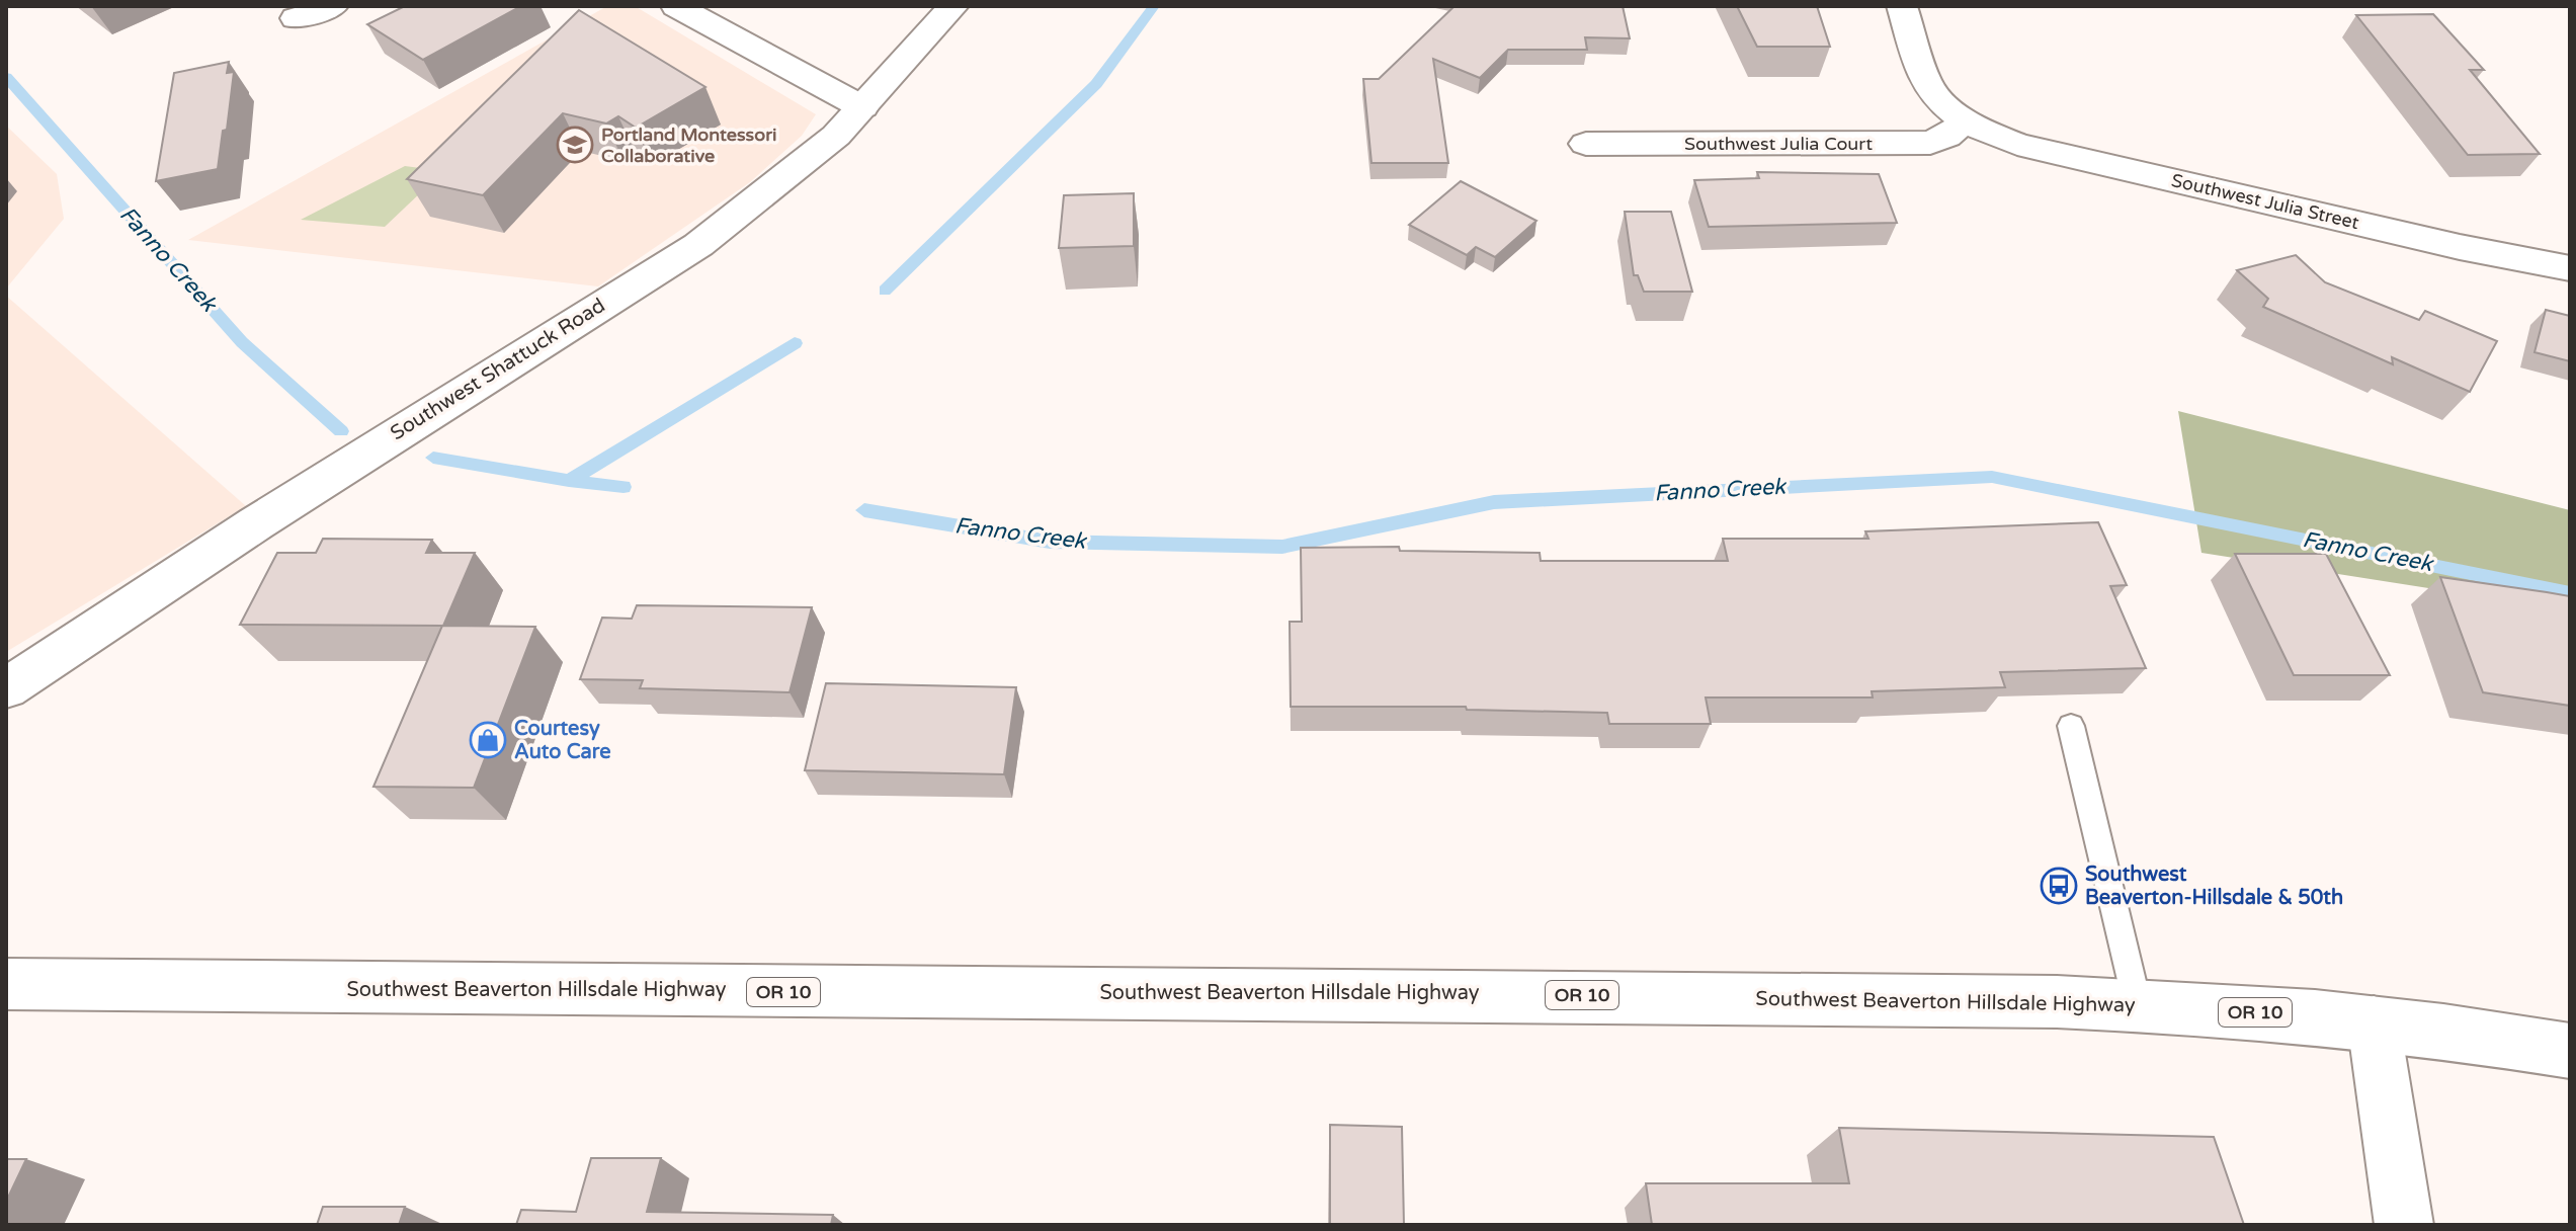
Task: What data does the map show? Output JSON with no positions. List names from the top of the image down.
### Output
{
  "streets": {
    "street": [
      "Southwest Julia Court",
      "Southwest Julia Street",
      "Southwest Shattuck Road",
      "Southwest Beaverton Hillsdale Highway",
      "OR 10"
    ]
  },
  "crossings": [
    ["Southwest Julia Court", "Southwest Julia Street"]
  ],
  "water": ["Fanno Creek"],
  "places": {
    "school or university": ["Portland Montessori Collaborative"],
    "shop": ["Courtesy Auto Care"],
    "bus stop": ["Southwest Beaverton-Hillsdale & 50th"]
  }
}
